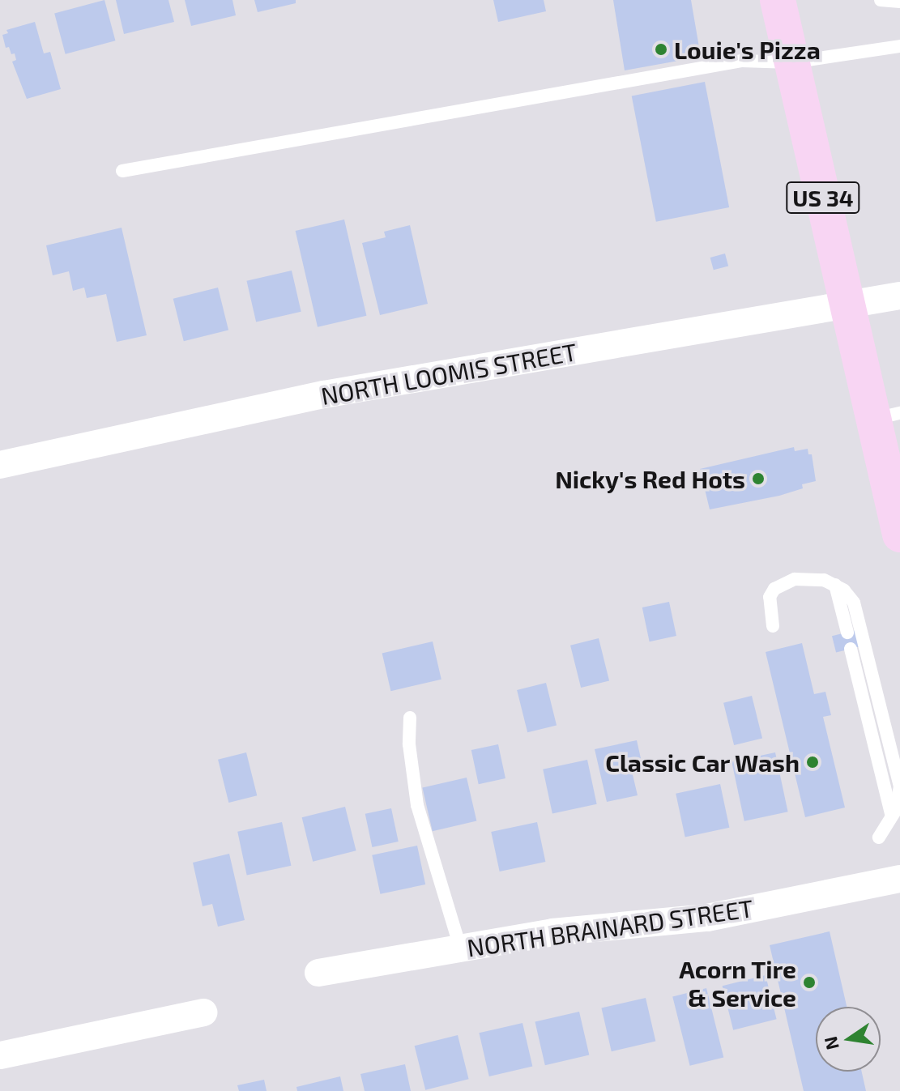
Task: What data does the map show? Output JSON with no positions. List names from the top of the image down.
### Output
{
  "streets": {
    "main road": ["US 34"],
    "street": ["NORTH LOOMIS STREET", "NORTH BRAINARD STREET"]
  },
  "crossings": [
    ["US 34", "NORTH LOOMIS STREET"]
  ],
  "places": [
    "Louie's Pizza",
    "Nicky's Red Hots",
    "Classic Car Wash",
    "Acorn Tire & Service"
  ],
  "north": "left"
}
